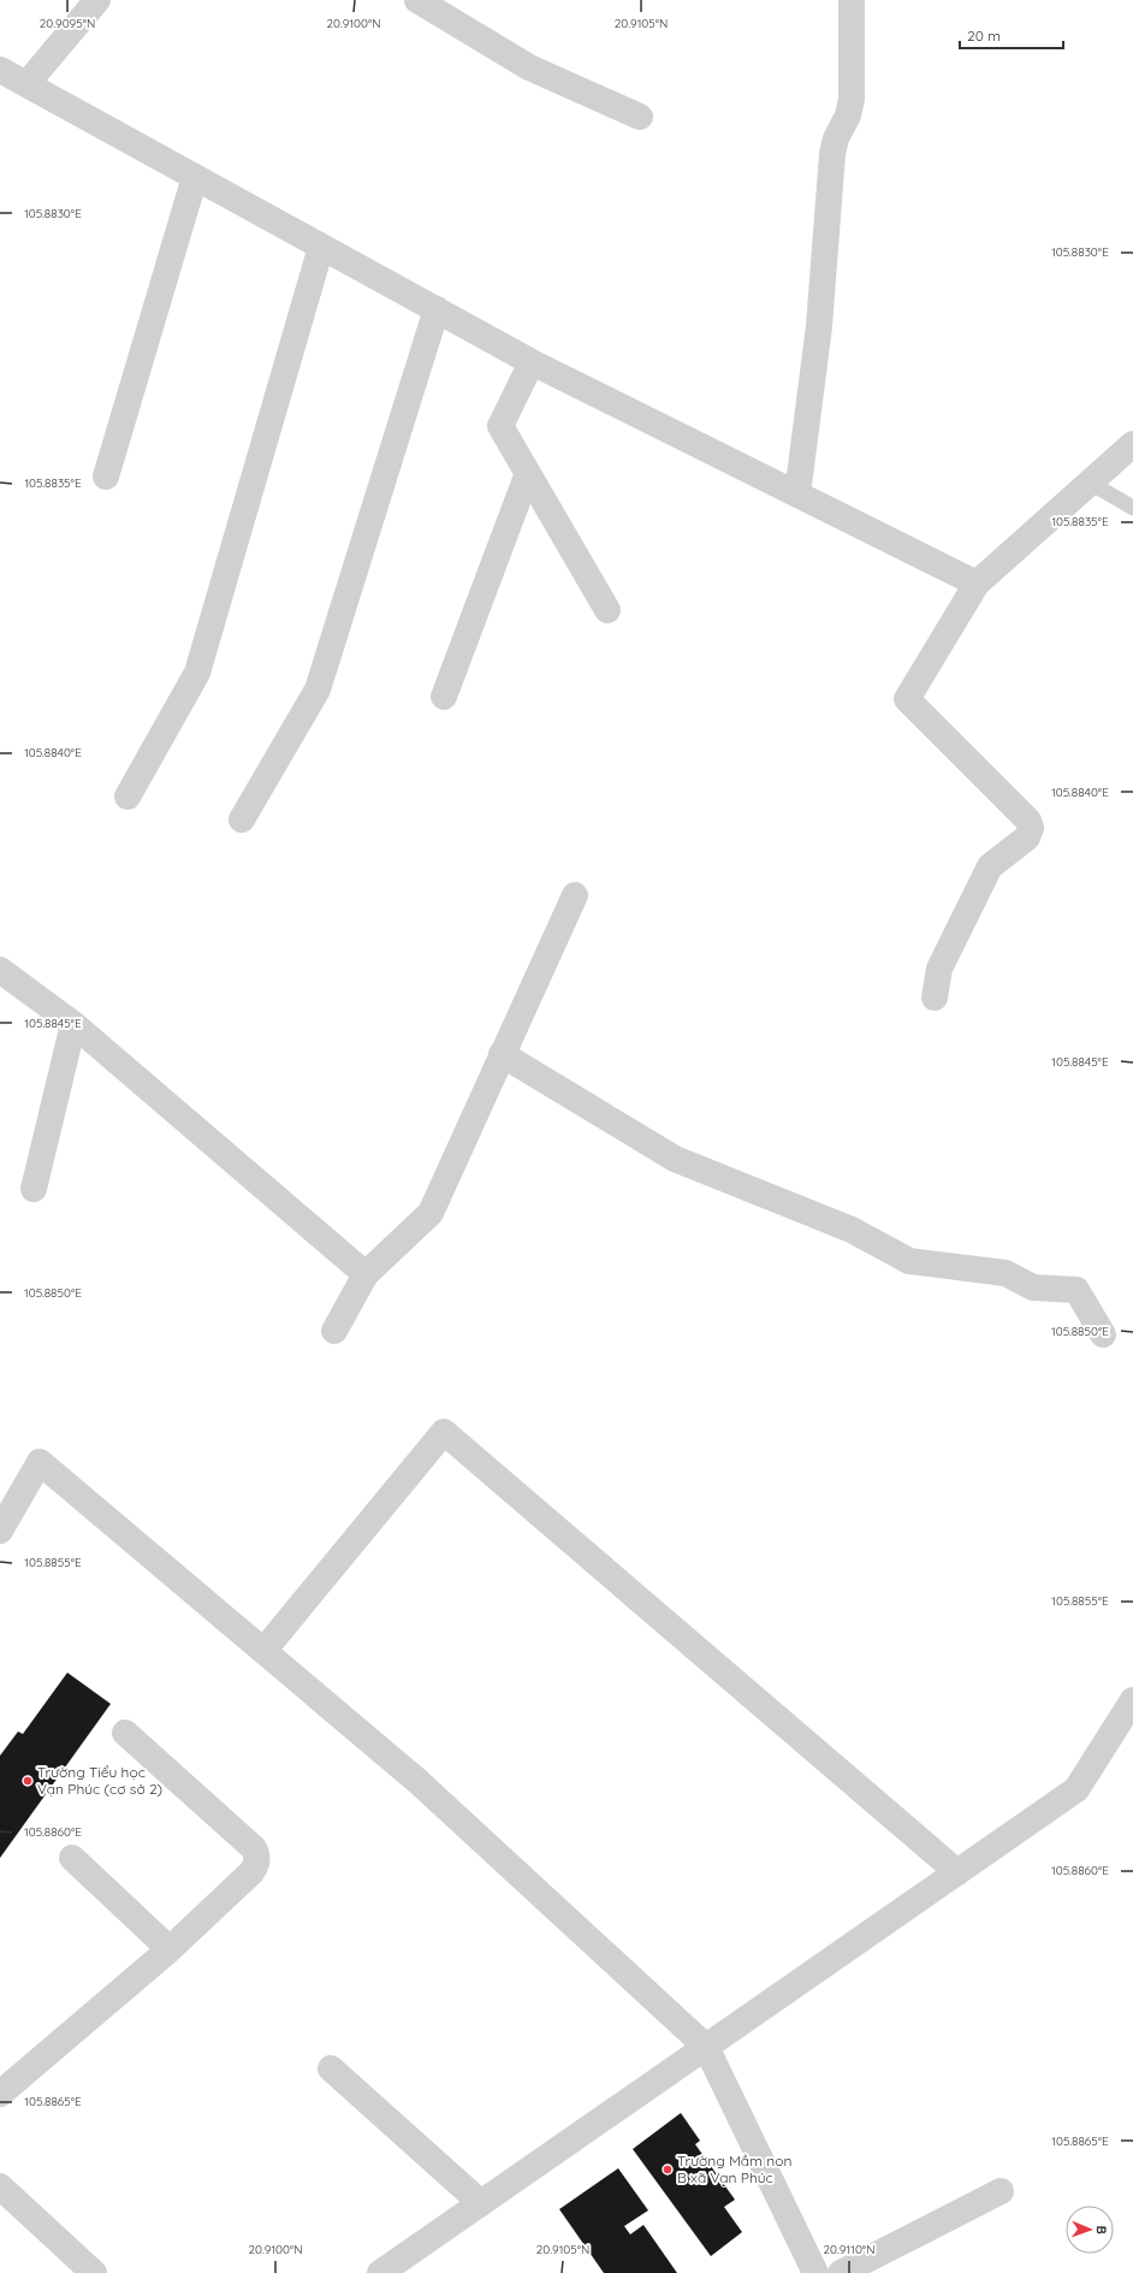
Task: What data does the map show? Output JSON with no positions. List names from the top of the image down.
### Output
{
  "places": ["Trường Tiểu học Vạn Phúc (cơ sở 2)", "Trường Mầm non B xã Vạn Phúc"],
  "scale_bar": "20 m",
  "north": "right",
  "coordinates": [
    "20.9095°N",
    "20.9100°N",
    "20.9105°N",
    "105.8830°E",
    "105.8835°E",
    "105.8840°E",
    "105.8845°E",
    "105.8850°E",
    "105.8855°E",
    "105.8860°E",
    "105.8865°E",
    "20.9110°N"
  ]
}
